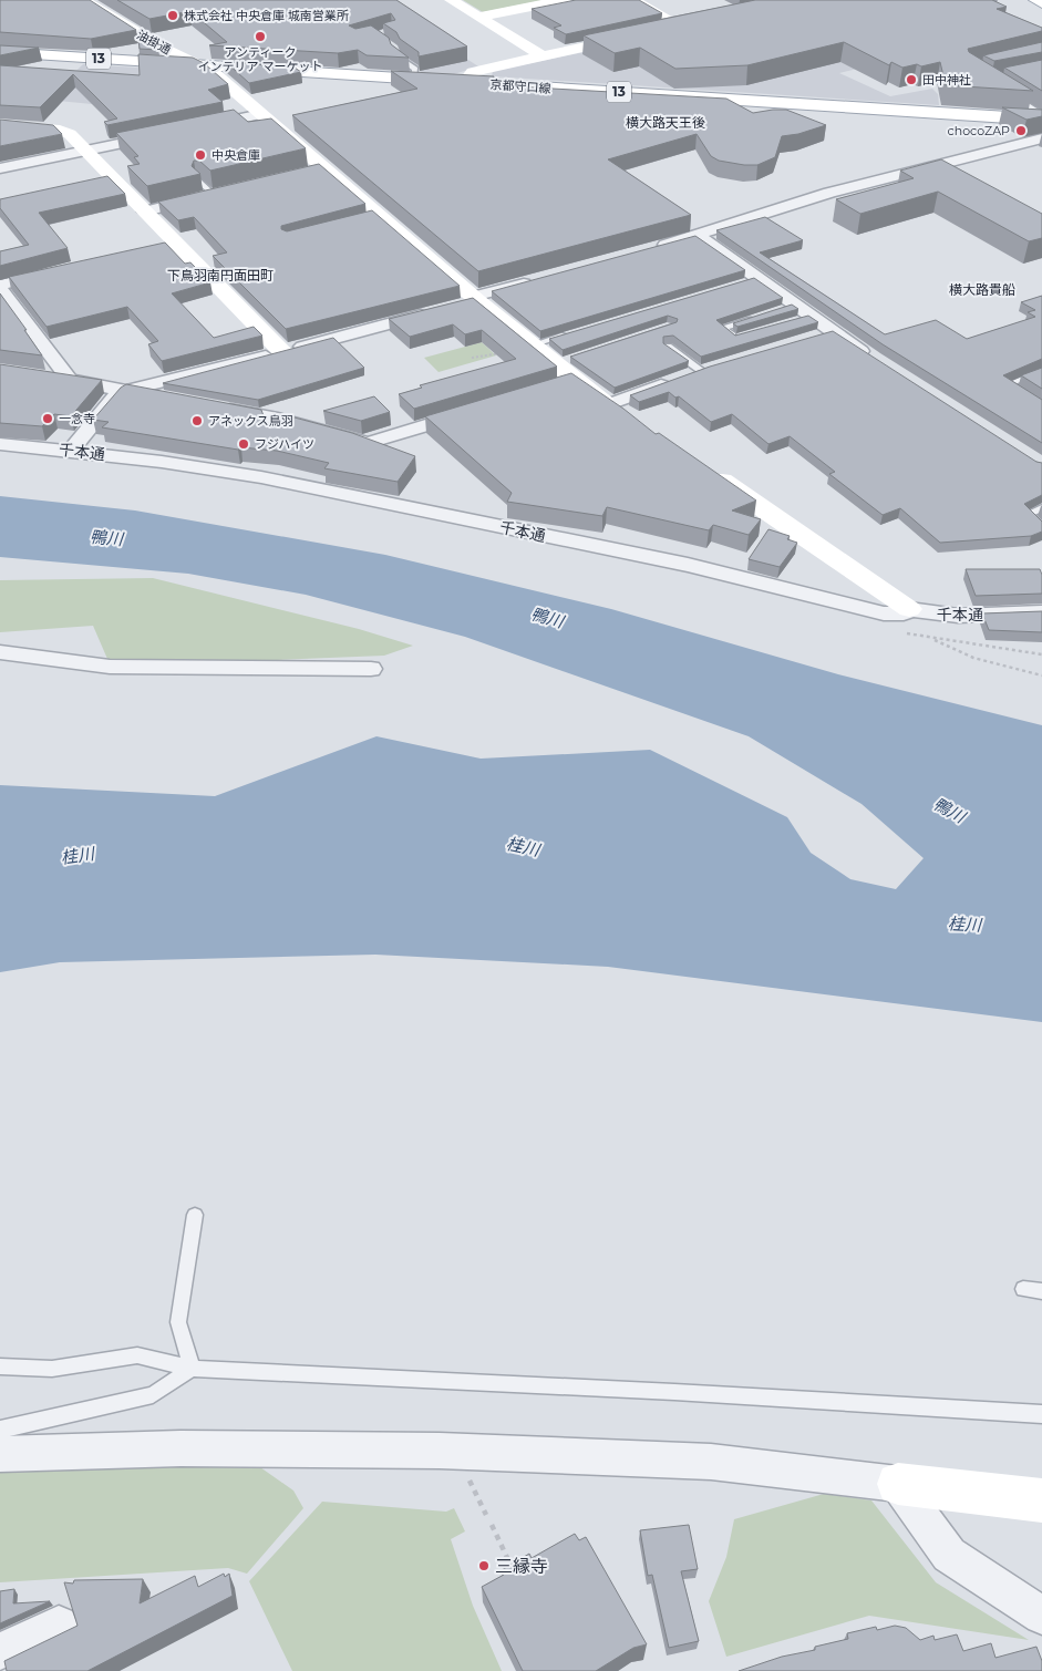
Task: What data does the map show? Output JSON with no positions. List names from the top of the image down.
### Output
{
  "streets": {
    "street": [
      "油掛通",
      "13",
      "京都守口線",
      "千本通"
    ]
  },
  "crossings": [
    ["油掛通", "京都守口線"]
  ],
  "districts": ["横大路天王後", "下鳥羽南円面田町", "横大路貴船"],
  "water": ["鴨川", "桂川"],
  "places": [
    "株式会社 中央倉庫 城南営業所",
    "アンティーク インテリア マーケット",
    "田中神社",
    "chocoZAP",
    "中央倉庫",
    "一念寺",
    "アネックス鳥羽",
    "フジハイツ",
    "三縁寺"
  ]
}
